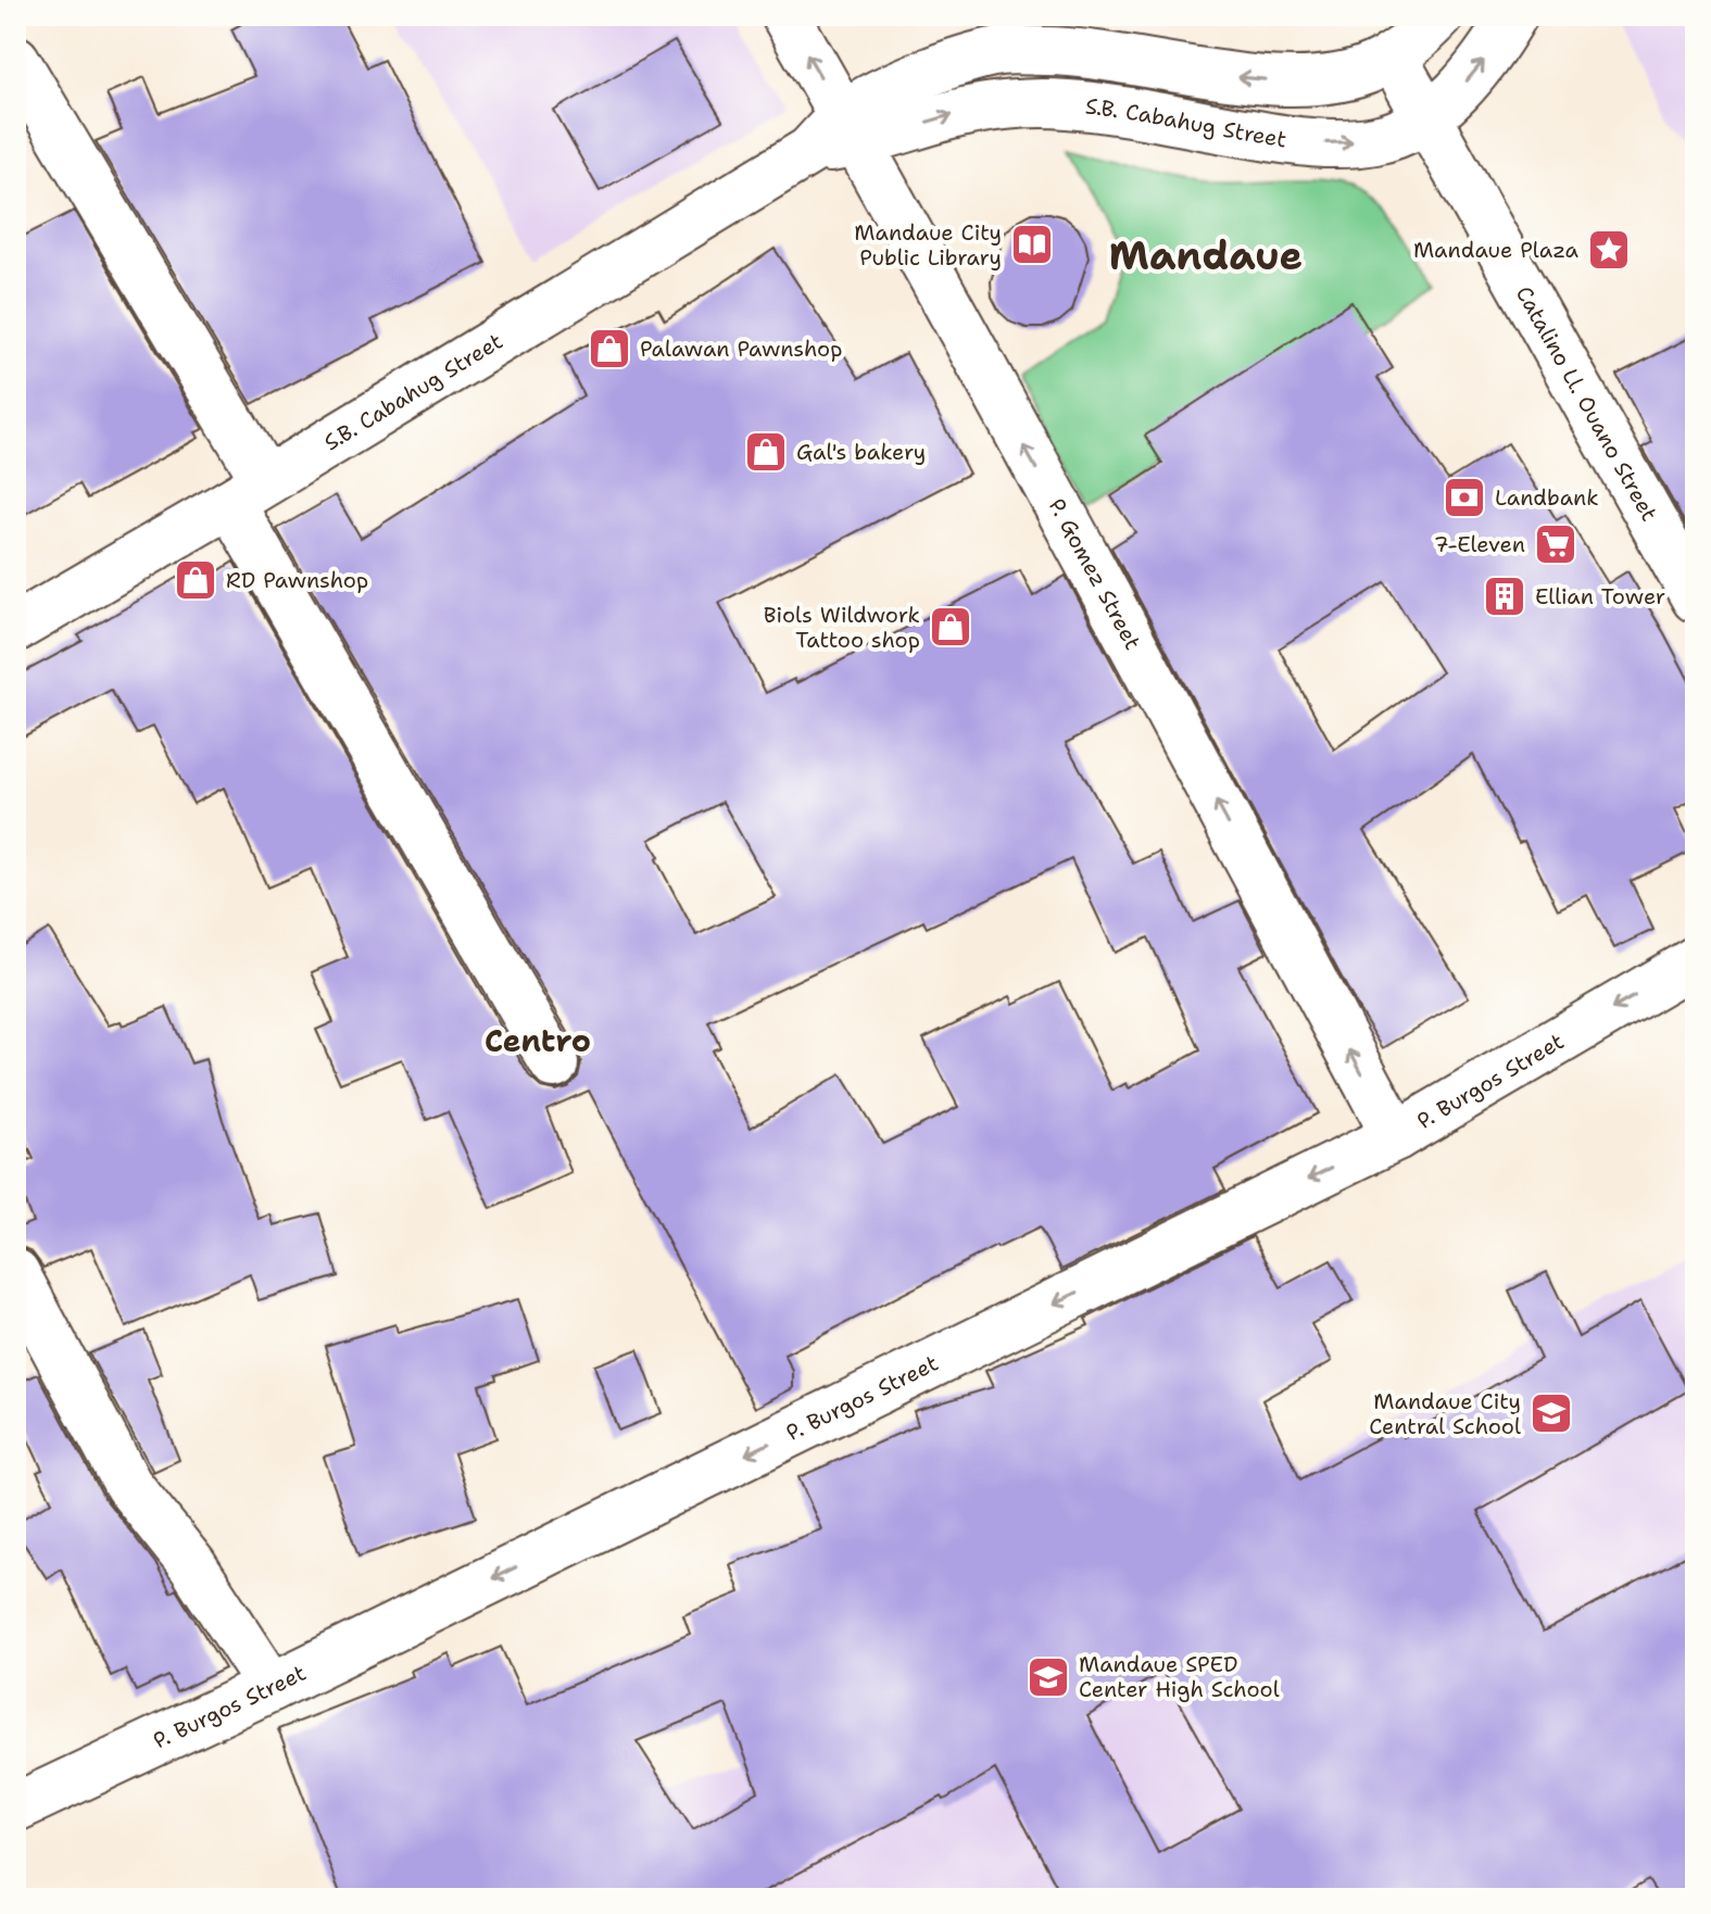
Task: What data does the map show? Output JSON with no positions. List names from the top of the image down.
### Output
{
  "streets": {
    "street": [
      "S.B. Cabahug Street",
      "Catalino Ll. Ouano Street",
      "P. Gomez Street",
      "P. Burgos Street"
    ]
  },
  "crossings": [
    ["S.B. Cabahug Street", "Catalino Ll. Ouano Street"],
    ["S.B. Cabahug Street", "P. Gomez Street"],
    ["P. Gomez Street", "P. Burgos Street"]
  ],
  "one_way": ["P. Gomez Street", "P. Burgos Street"],
  "districts": ["Mandaue", "Centro"],
  "places": {
    "library": ["Mandaue City Public Library"],
    "place": ["Mandaue Plaza"],
    "shop": [
      "Palawan Pawnshop",
      "Gal's bakery",
      "RD Pawnshop",
      "Biols Wildwork Tattoo shop"
    ],
    "bank": ["Landbank"],
    "supermarket": ["7-Eleven"],
    "building": ["Ellian Tower"],
    "school or university": ["Mandaue City Central School", "Mandaue SPED Center High School"]
  }
}
